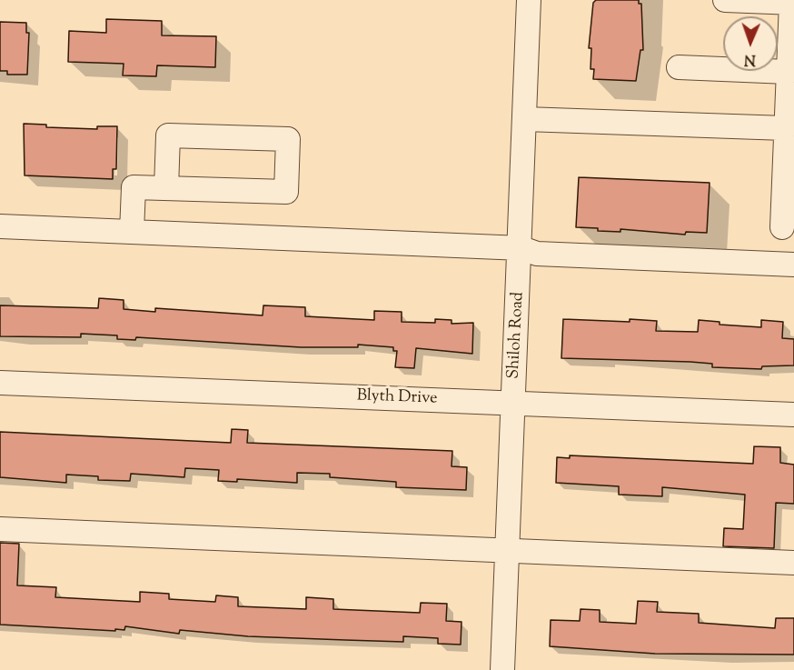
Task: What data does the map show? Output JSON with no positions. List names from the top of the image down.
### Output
{
  "streets": {
    "street": ["Shiloh Road", "Blyth Drive"]
  },
  "crossings": [
    ["Shiloh Road", "Blyth Drive"]
  ],
  "north": "bottom"
}
